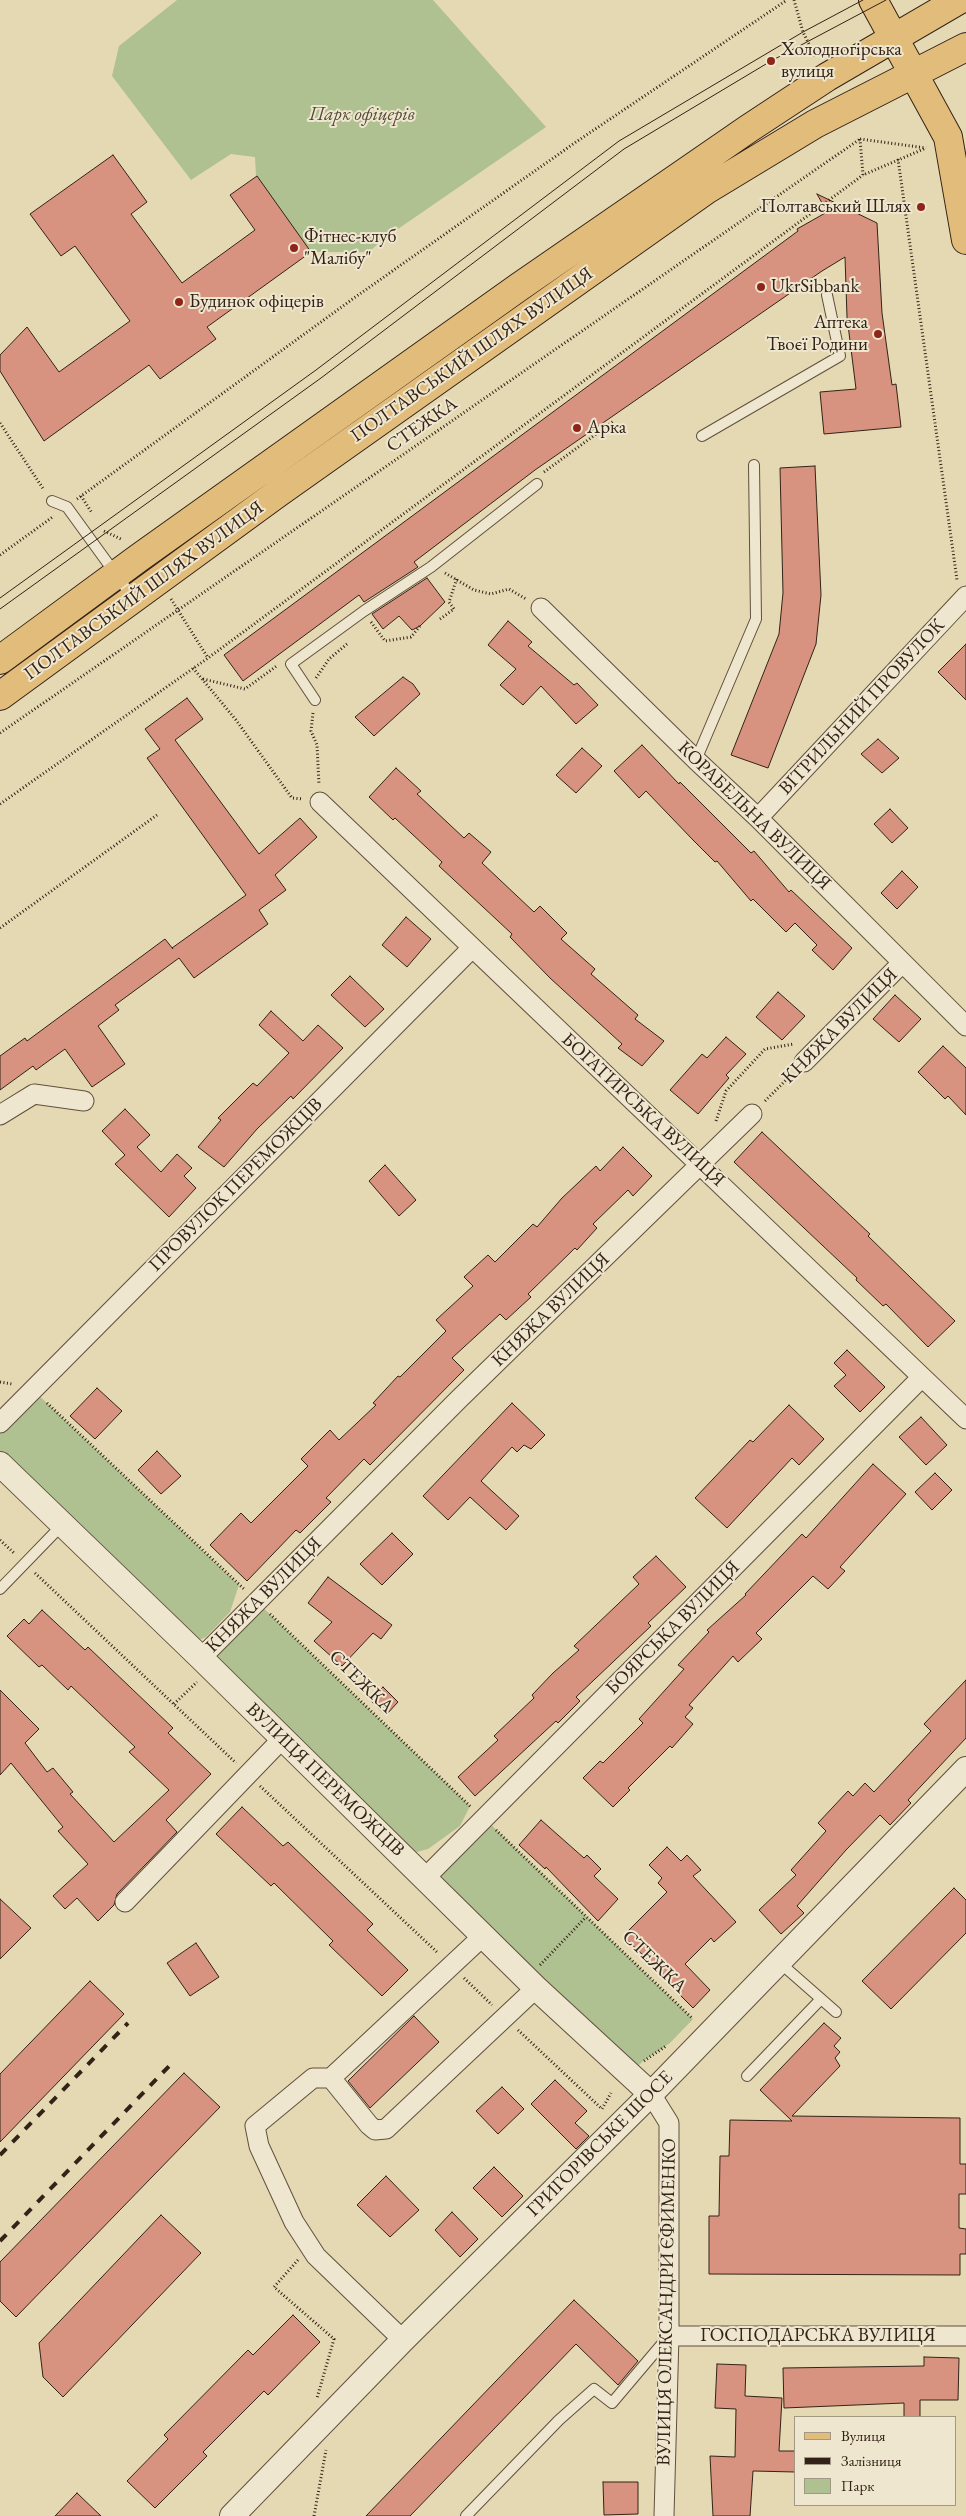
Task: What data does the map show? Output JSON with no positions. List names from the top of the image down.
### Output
{
  "streets": {
    "main road": ["ПОЛТАВСЬКИЙ ШЛЯХ ВУЛИЦЯ"],
    "street": [
      "ВІТРИЛЬНИЙ ПРОВУЛОК",
      "КОРАБЕЛЬНА ВУЛИЦЯ",
      "КНЯЖА ВУЛИЦЯ",
      "БОГАТИРСЬКА ВУЛИЦЯ",
      "ПРОВУЛОК ПЕРЕМОЖЦІВ",
      "БОЯРСЬКА ВУЛИЦЯ",
      "ВУЛИЦЯ ПЕРЕМОЖЦІВ",
      "ГРИГОРІВСЬКЕ ШОСЕ",
      "ВУЛИЦЯ ОЛЕКСАНДРИ ЄФИМЕНКО",
      "ГОСПОДАРСЬКА ВУЛИЦЯ"
    ],
    "path": ["СТЕЖКА"]
  },
  "crossings": [
    ["СТЕЖКА", "КНЯЖА ВУЛИЦЯ"],
    ["СТЕЖКА", "ПРОВУЛОК ПЕРЕМОЖЦІВ"],
    ["СТЕЖКА", "БОЯРСЬКА ВУЛИЦЯ"],
    ["ВІТРИЛЬНИЙ ПРОВУЛОК", "КОРАБЕЛЬНА ВУЛИЦЯ"],
    ["КОРАБЕЛЬНА ВУЛИЦЯ", "КНЯЖА ВУЛИЦЯ"],
    ["КНЯЖА ВУЛИЦЯ", "БОГАТИРСЬКА ВУЛИЦЯ"],
    ["КНЯЖА ВУЛИЦЯ", "ВУЛИЦЯ ПЕРЕМОЖЦІВ"],
    ["БОГАТИРСЬКА ВУЛИЦЯ", "ПРОВУЛОК ПЕРЕМОЖЦІВ"],
    ["БОГАТИРСЬКА ВУЛИЦЯ", "БОЯРСЬКА ВУЛИЦЯ"],
    ["БОЯРСЬКА ВУЛИЦЯ", "ВУЛИЦЯ ПЕРЕМОЖЦІВ"],
    ["ВУЛИЦЯ ПЕРЕМОЖЦІВ", "ГРИГОРІВСЬКЕ ШОСЕ"],
    ["ВУЛИЦЯ ПЕРЕМОЖЦІВ", "ВУЛИЦЯ ОЛЕКСАНДРИ ЄФИМЕНКО"],
    ["ГРИГОРІВСЬКЕ ШОСЕ", "ВУЛИЦЯ ОЛЕКСАНДРИ ЄФИМЕНКО"],
    ["ВУЛИЦЯ ОЛЕКСАНДРИ ЄФИМЕНКО", "ГОСПОДАРСЬКА ВУЛИЦЯ"]
  ],
  "parks": ["Парк офіцерів"],
  "places": [
    "Холодногірська вулиця",
    "Полтавський Шлях",
    "Фітнес-клуб \"Малібу\"",
    "UkrSibbank",
    "Будинок офіцерів",
    "Аптека Твоєї Родини",
    "Арка"
  ],
  "legend": ["Вулиця", "Залізниця", "Парк"]
}
